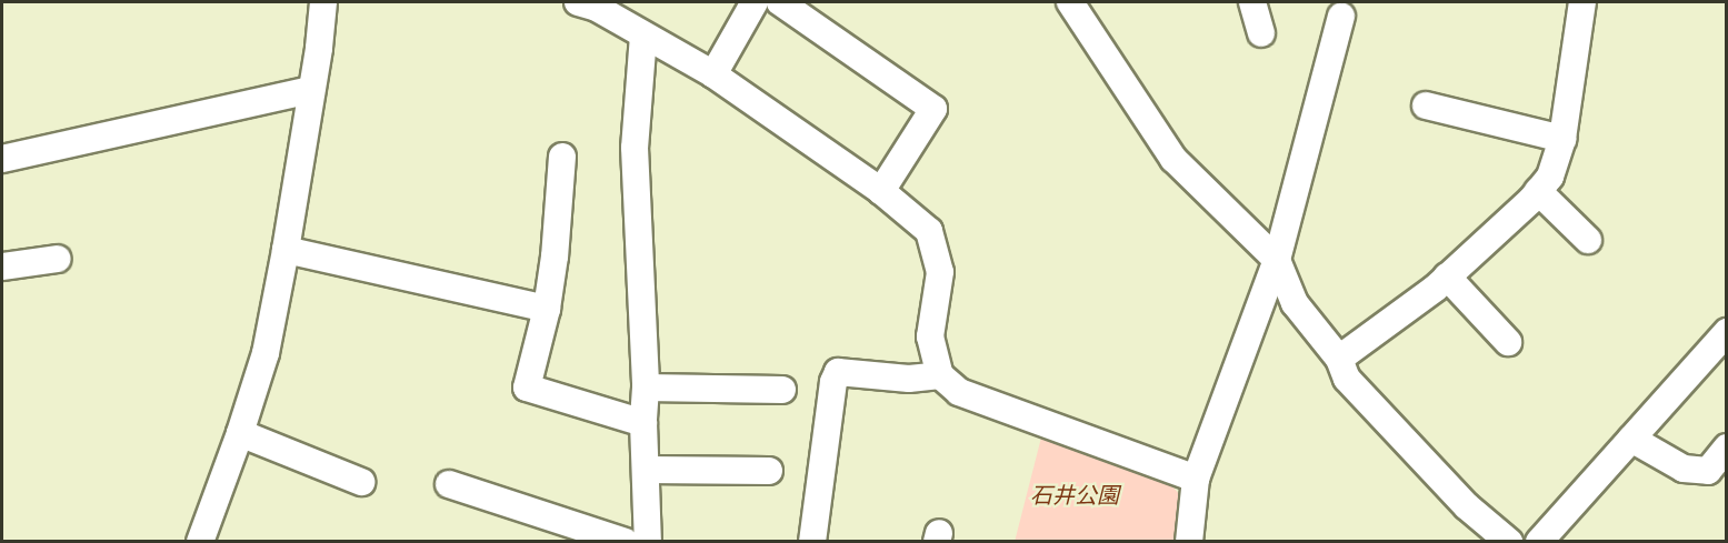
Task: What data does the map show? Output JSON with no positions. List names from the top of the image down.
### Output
{
  "parks": ["石井公園"]
}
